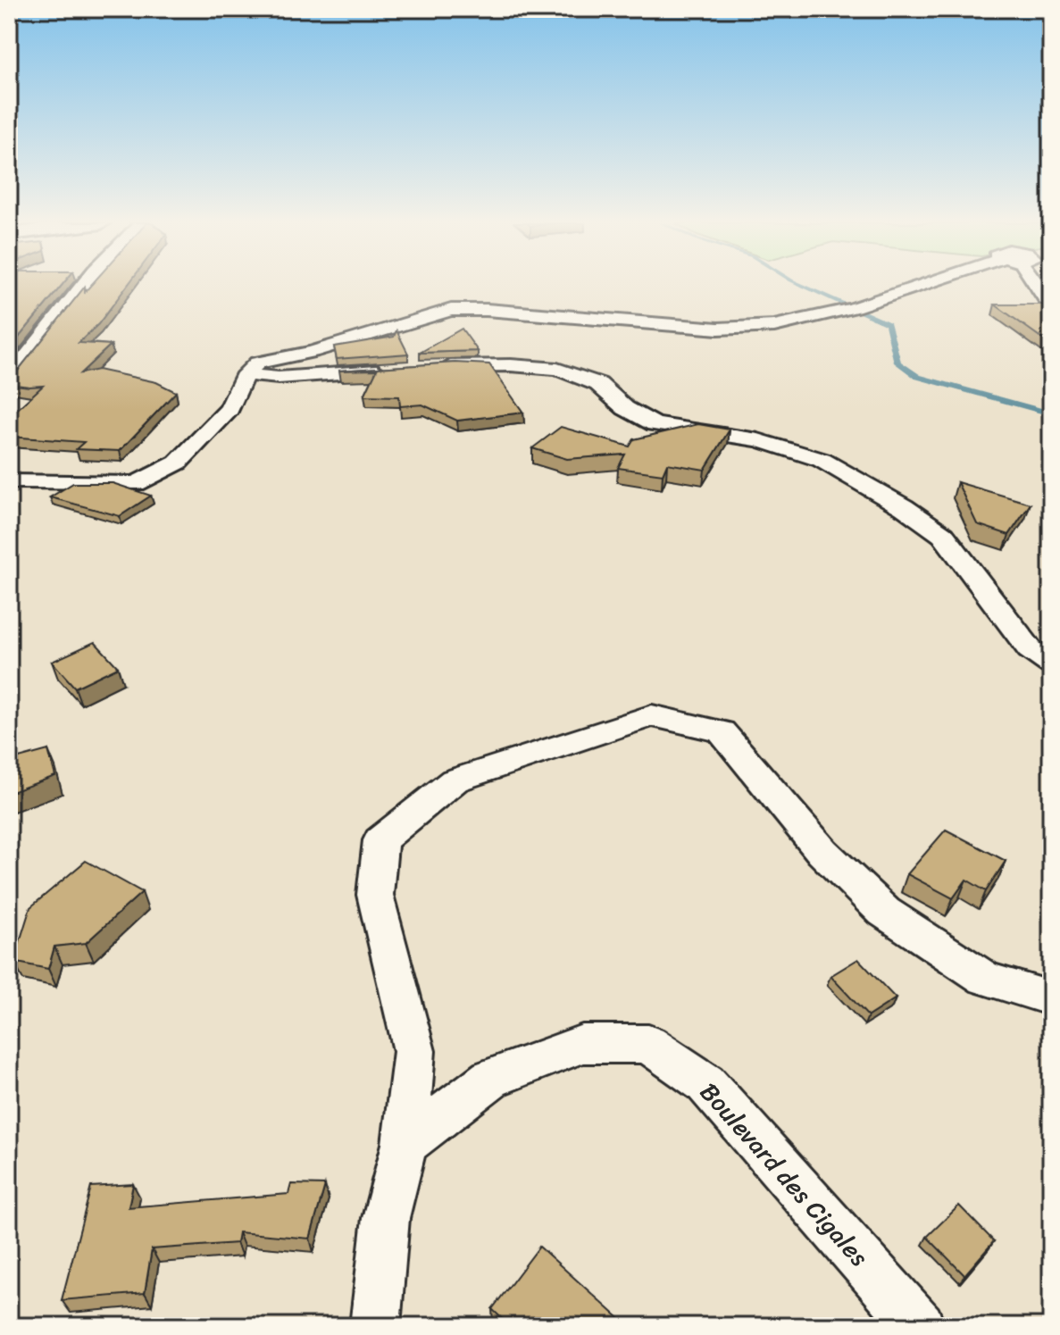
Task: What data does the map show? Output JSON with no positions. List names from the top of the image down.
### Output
{
  "streets": {
    "street": ["Boulevard des Cigales"]
  }
}
